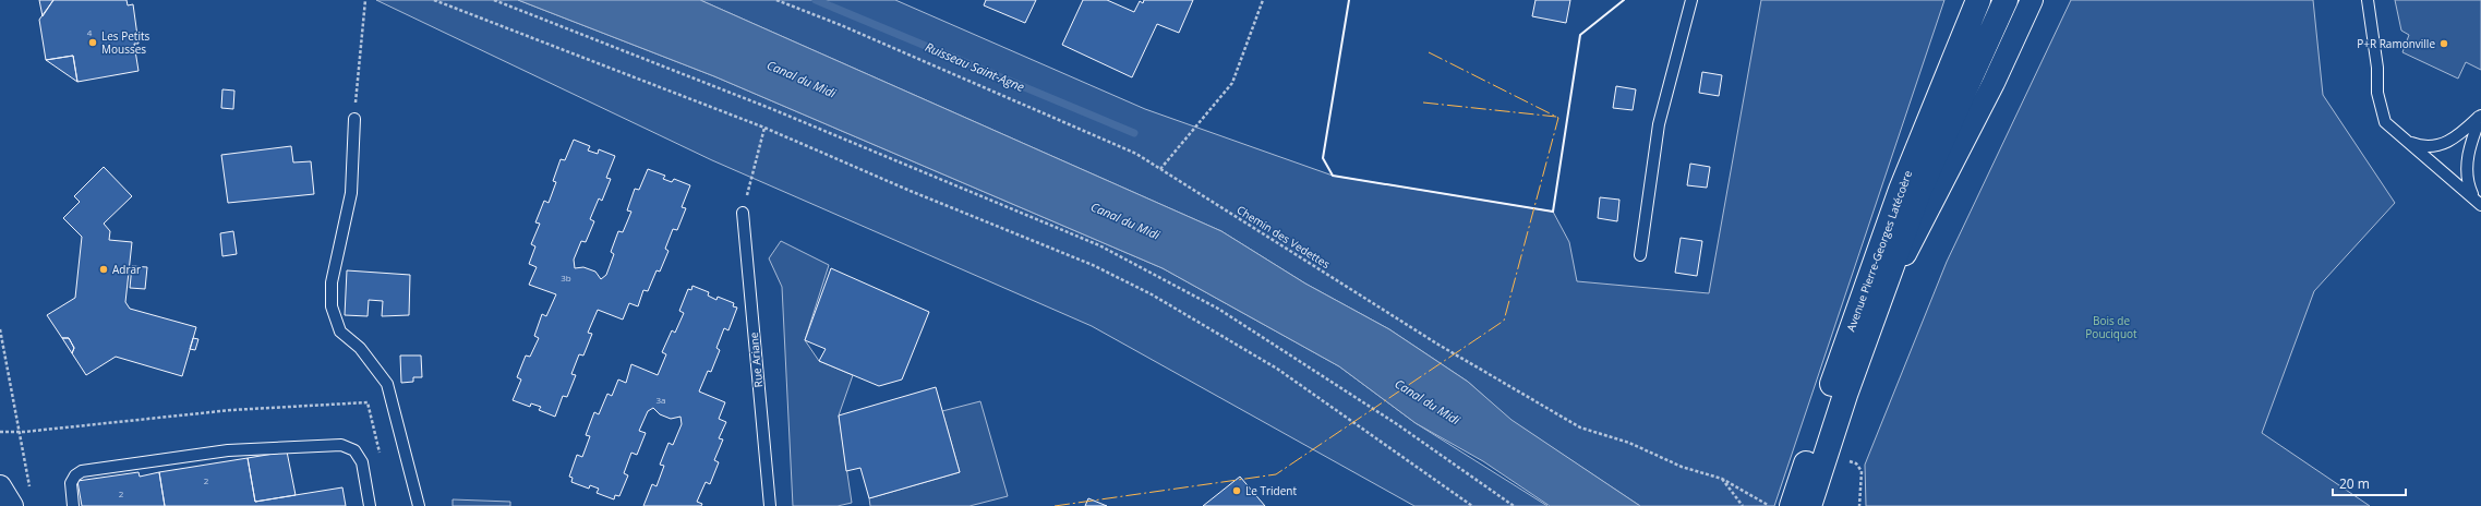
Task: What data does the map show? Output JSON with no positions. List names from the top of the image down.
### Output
{
  "streets": {
    "main road": ["Avenue Pierre-Georges Latécoère"],
    "lane": ["Rue Ariane"],
    "path": ["Chemin des Vedettes"]
  },
  "water": ["Ruisseau Saint-Agne", "Canal du Midi"],
  "parks": ["Bois de Pouciquot"],
  "places": [
    "Les Petits Mousses",
    "P+R Ramonville",
    "Adrar",
    "Le Trident"
  ],
  "house_numbers": [
    "4",
    "3b",
    "3a",
    "2",
    "2"
  ],
  "scale_bar": "20 m"
}
